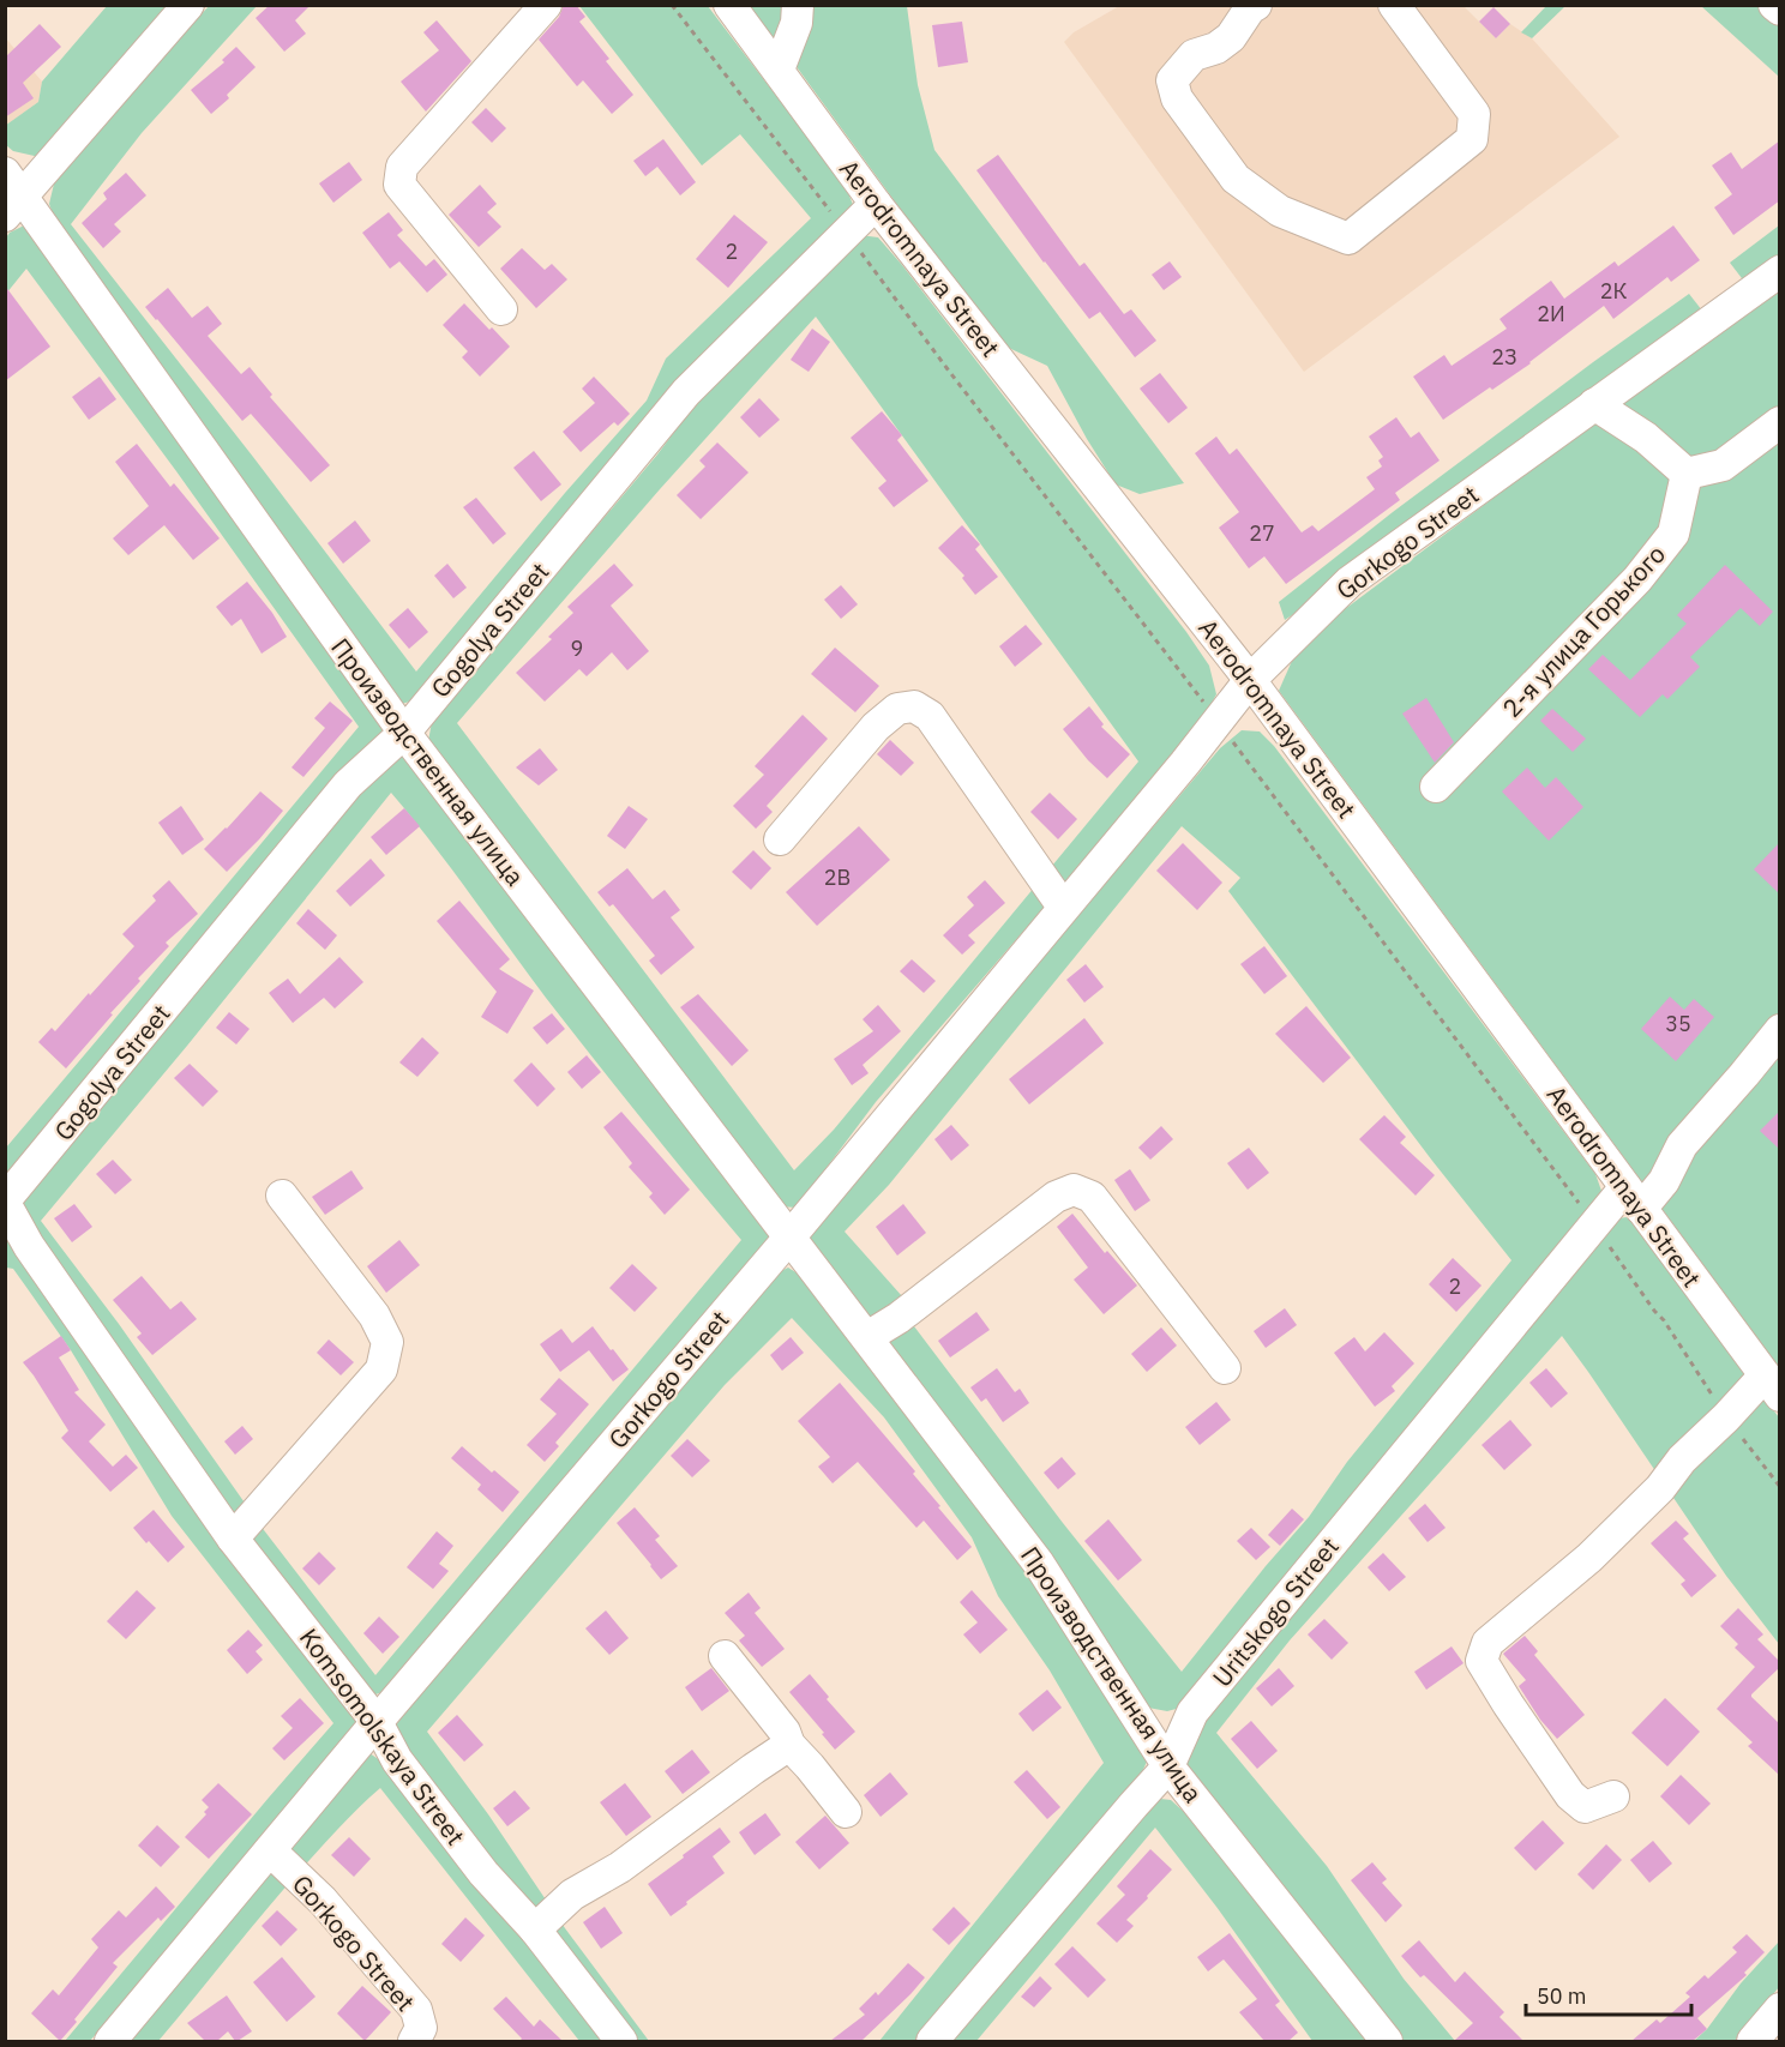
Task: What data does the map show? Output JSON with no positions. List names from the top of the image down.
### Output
{
  "streets": {
    "street": [
      "Aerodromnaya Street",
      "Gorkogo Street",
      "Gogolya Street",
      "2-я улица Горького",
      "Производственная улица",
      "Uritskogo Street",
      "Komsomolskaya Street"
    ]
  },
  "crossings": [
    ["Aerodromnaya Street", "Gorkogo Street"],
    ["Aerodromnaya Street", "Gogolya Street"],
    ["Aerodromnaya Street", "Uritskogo Street"],
    ["Gorkogo Street", "Производственная улица"],
    ["Gorkogo Street", "Komsomolskaya Street"],
    ["Gogolya Street", "Производственная улица"],
    ["Gogolya Street", "Komsomolskaya Street"],
    ["Производственная улица", "Uritskogo Street"]
  ],
  "house_numbers": [
    "2",
    "2К",
    "2И",
    "2З",
    "27",
    "9",
    "2В",
    "35",
    "2"
  ],
  "scale_bar": "50 m"
}
